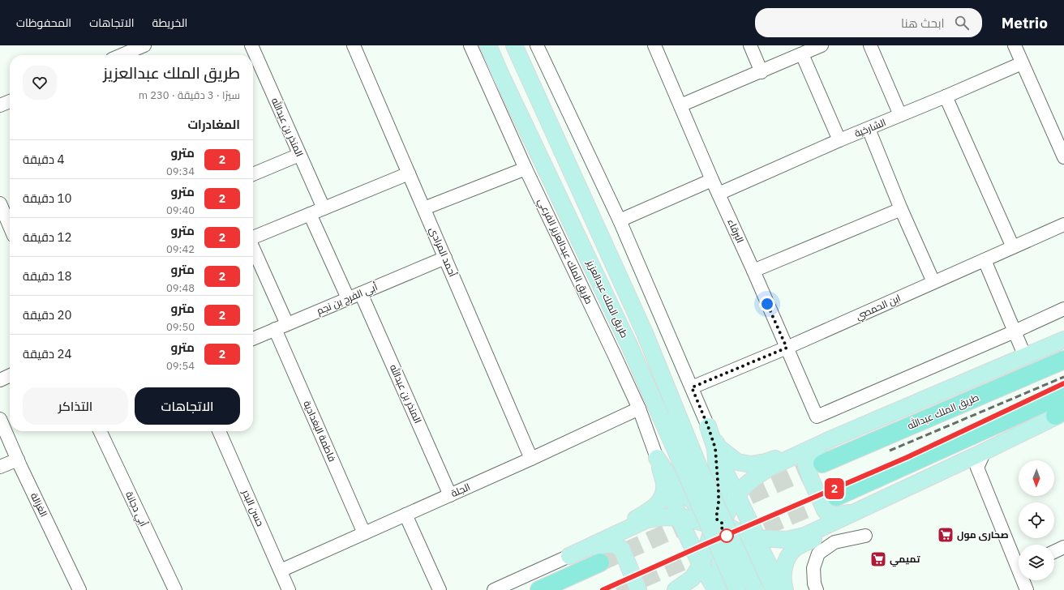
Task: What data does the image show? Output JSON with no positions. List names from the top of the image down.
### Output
{
  "streets": {
    "highway": ["طريق الملك عبدالله"],
    "main road": ["طريق الملك عبدالعزيز"],
    "street": [
      "المنذر بن عبدالله",
      "الشارخية",
      "البرقاء",
      "طريق الملك عبدالعزيز الفرعي",
      "أحمد المرادي",
      "أبي الفرج بن نجم",
      "ابن الحمصي",
      "فاطمة البغدادية",
      "الجلة",
      "الغزالة",
      "حسن البدر",
      "أبي دجانة"
    ]
  },
  "crossings": [
    ["المنذر بن عبدالله", "أبي الفرج بن نجم"],
    ["المنذر بن عبدالله", "الجلة"],
    ["الشارخية", "البرقاء"],
    ["البرقاء", "ابن الحمصي"],
    ["طريق الملك عبدالعزيز الفرعي", "الجلة"],
    ["أحمد المرادي", "أبي الفرج بن نجم"],
    ["أحمد المرادي", "الجلة"],
    ["أبي الفرج بن نجم", "فاطمة البغدادية"],
    ["فاطمة البغدادية", "الجلة"],
    ["الجلة", "حسن البدر"]
  ],
  "places": {
    "supermarket": ["صحارى مول", "تمیمي"]
  },
  "lines": ["metro line 2"],
  "north": "bottom",
  "page": {
    "header": "Metrio",
    "search": "ابحث هنا",
    "nav": ["الخريطة", "الاتجاهات", "المحفوظات"],
    "on_map": "2",
    "heading": [
      ["طريق الملك عبدالعزيز", "سيرًا · 3 دقيقة · 230 m"],
      "المغادرات"
    ],
    "list": [
      {
        "mark": "2",
        "name": "مترو",
        "note": "09:34",
        "value": "4 دقيقة"
      },
      {
        "mark": "2",
        "name": "مترو",
        "note": "09:40",
        "value": "10 دقيقة"
      },
      {
        "mark": "2",
        "name": "مترو",
        "note": "09:42",
        "value": "12 دقيقة"
      },
      {
        "mark": "2",
        "name": "مترو",
        "note": "09:48",
        "value": "18 دقيقة"
      },
      {
        "mark": "2",
        "name": "مترو",
        "note": "09:50",
        "value": "20 دقيقة"
      },
      {
        "mark": "2",
        "name": "مترو",
        "note": "09:54",
        "value": "24 دقيقة"
      }
    ],
    "buttons": ["الاتجاهات", "التذاكر"]
  }
}
